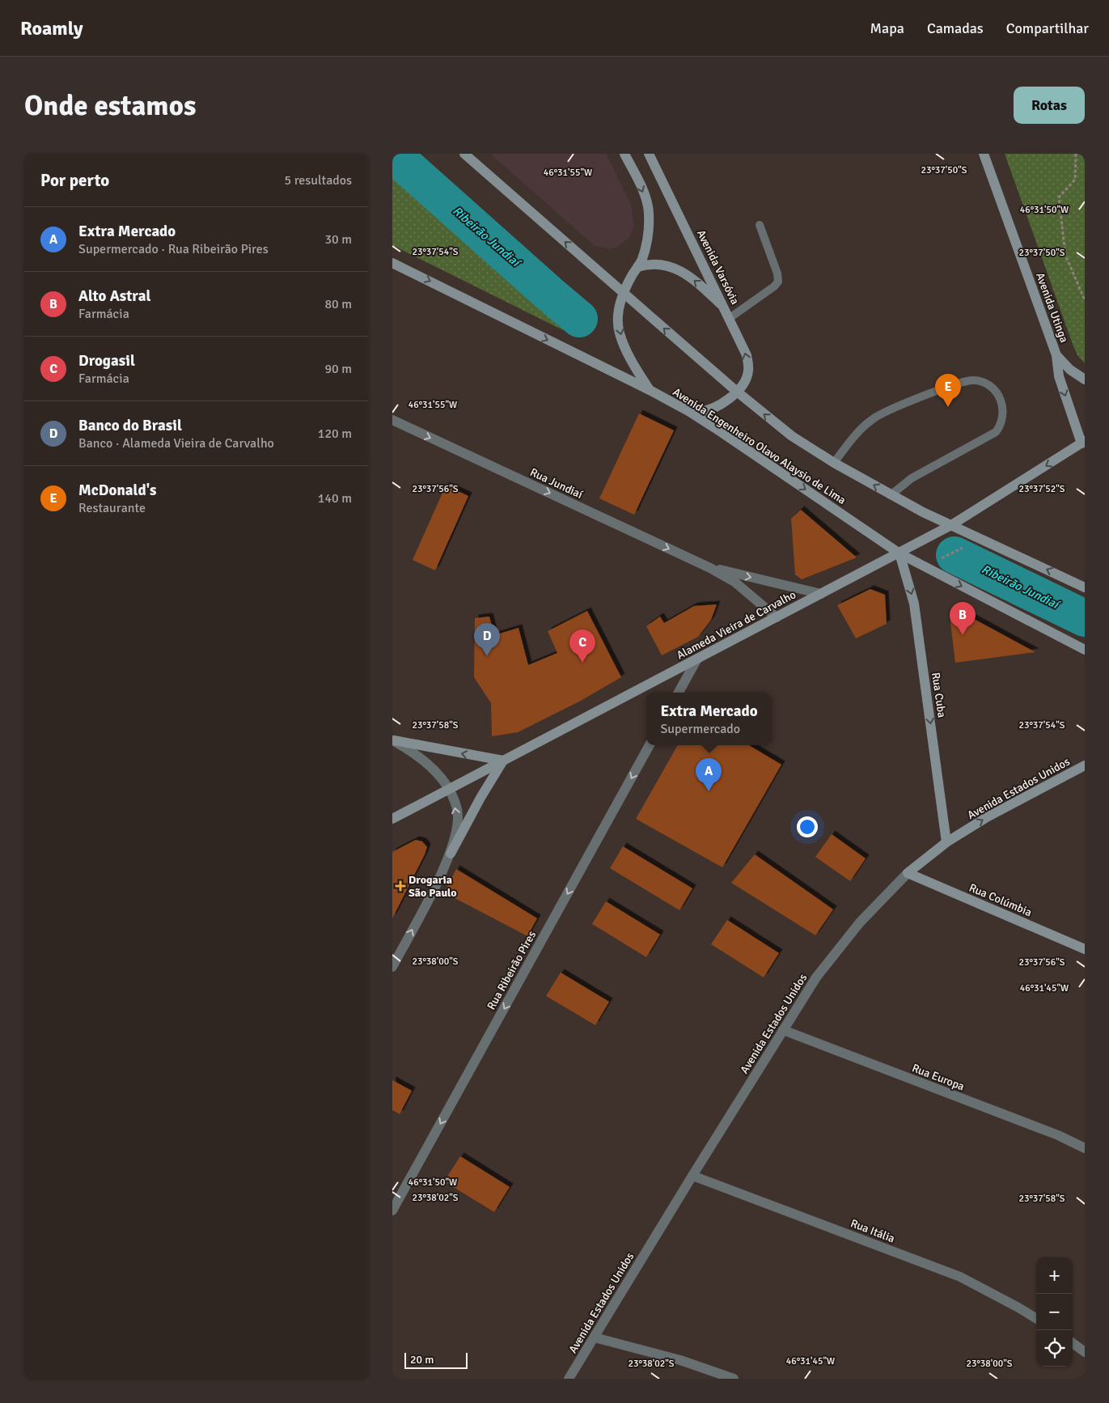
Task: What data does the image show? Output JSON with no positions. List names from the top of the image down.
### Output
{
  "streets": {
    "main road": [
      "Avenida Varsóvia",
      "Avenida Utinga",
      "Avenida Engenheiro Olavo Alaysio de Lima",
      "Alameda Vieira de Carvalho",
      "Rua Cuba",
      "Avenida Estados Unidos",
      "Rua Colúmbia"
    ],
    "street": [
      "Rua Jundiaí",
      "Rua Ribeirão Pires",
      "Rua Europa",
      "Rua Itália"
    ]
  },
  "crossings": [
    ["Avenida Utinga", "Alameda Vieira de Carvalho"],
    ["Avenida Engenheiro Olavo Alaysio de Lima", "Alameda Vieira de Carvalho"],
    ["Avenida Engenheiro Olavo Alaysio de Lima", "Rua Cuba"],
    ["Rua Jundiaí", "Alameda Vieira de Carvalho"],
    ["Alameda Vieira de Carvalho", "Rua Cuba"],
    ["Rua Cuba", "Avenida Estados Unidos"],
    ["Avenida Estados Unidos", "Rua Colúmbia"],
    ["Avenida Estados Unidos", "Rua Europa"],
    ["Avenida Estados Unidos", "Rua Itália"]
  ],
  "one_way": ["Rua Jundiaí", "Rua Cuba", "Rua Ribeirão Pires"],
  "water": ["Ribeirão Jundiaí"],
  "places": {
    "health": ["Drogaria São Paulo"]
  },
  "scale_bar": "20 m",
  "page": {
    "header": "Roamly",
    "nav": ["Mapa", "Camadas", "Compartilhar"],
    "buttons": "Rotas",
    "title": "Onde estamos",
    "heading": ["Por perto", "5 resultados"],
    "list": [
      {
        "mark": "A",
        "name": "Extra Mercado",
        "note": "Supermercado · Rua Ribeirão Pires",
        "value": "30 m"
      },
      {
        "mark": "B",
        "name": "Alto Astral",
        "note": "Farmácia",
        "value": "80 m"
      },
      {
        "mark": "C",
        "name": "Drogasil",
        "note": "Farmácia",
        "value": "90 m"
      },
      {
        "mark": "D",
        "name": "Banco do Brasil",
        "note": "Banco · Alameda Vieira de Carvalho",
        "value": "120 m"
      },
      {
        "mark": "E",
        "name": "McDonald's",
        "note": "Restaurante",
        "value": "140 m"
      }
    ],
    "pins": [
      "E",
      "B",
      "D",
      "C",
      "A"
    ],
    "popup": ["Extra Mercado", "Supermercado"],
    "map_buttons": ["+", "−"],
    "scale": "20 m"
  },
  "coordinates": [
    "23°37'50\"S",
    "46°31'55\"W",
    "46°31'50\"W",
    "23°37'54\"S",
    "23°37'56\"S",
    "23°37'52\"S",
    "23°37'58\"S",
    "23°38'00\"S",
    "46°31'45\"W",
    "23°38'02\"S"
  ]
}
